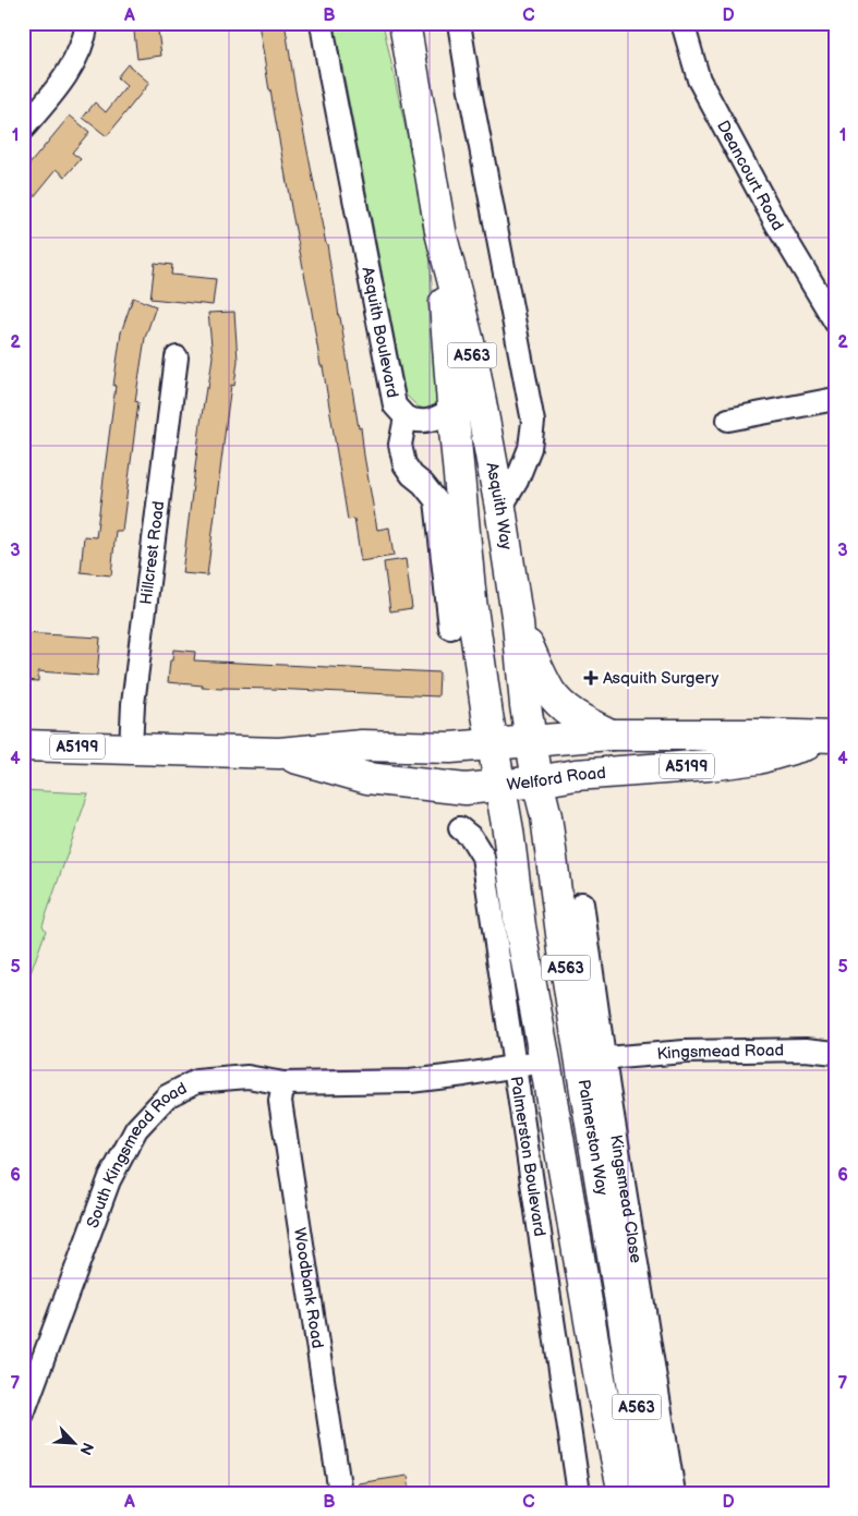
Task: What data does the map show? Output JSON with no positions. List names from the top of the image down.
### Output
{
  "streets": {
    "main road": [
      "A563",
      "Asquith Way",
      "A5199",
      "Welford Road",
      "Palmerston Way"
    ],
    "street": [
      "Deancourt Road",
      "Asquith Boulevard",
      "Hillcrest Road",
      "Kingsmead Road",
      "Palmerston Boulevard",
      "South Kingsmead Road",
      "Kingsmead Close",
      "Woodbank Road"
    ]
  },
  "crossings": [
    ["A563", "Asquith Way"],
    ["A563", "Welford Road"],
    ["A563", "South Kingsmead Road"],
    ["Asquith Way", "Welford Road"],
    ["Asquith Way", "Palmerston Way"],
    ["Hillcrest Road", "Welford Road"],
    ["Welford Road", "Palmerston Way"],
    ["Kingsmead Road", "Kingsmead Close"],
    ["Palmerston Boulevard", "South Kingsmead Road"],
    ["South Kingsmead Road", "Woodbank Road"]
  ],
  "places": {
    "health": ["Asquith Surgery"]
  },
  "north": "bottom right",
  "grid": {
    "columns": [
      "A",
      "B",
      "C",
      "D"
    ],
    "rows": [
      "1",
      "2",
      "3",
      "4",
      "5",
      "6",
      "7"
    ]
  }
}
